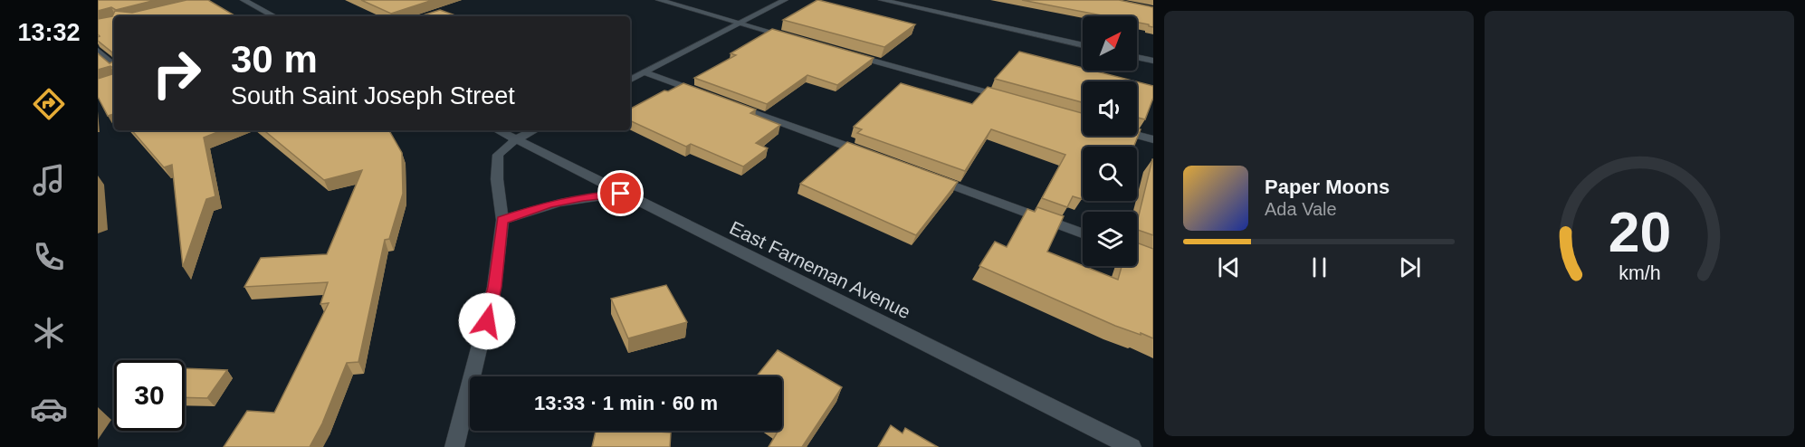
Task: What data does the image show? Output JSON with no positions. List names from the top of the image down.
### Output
{
  "streets": {
    "street": ["East Farneman Avenue"]
  },
  "north": "top right",
  "page": {
    "tabs": "13:32",
    "turn": ["30 m", "South Saint Joseph Street"],
    "song": ["Paper Moons", "Ada Vale"],
    "limit": "30",
    "trip": "13:33 · 1 min · 60 m",
    "gauge": ["20", "km/h"]
  }
}
